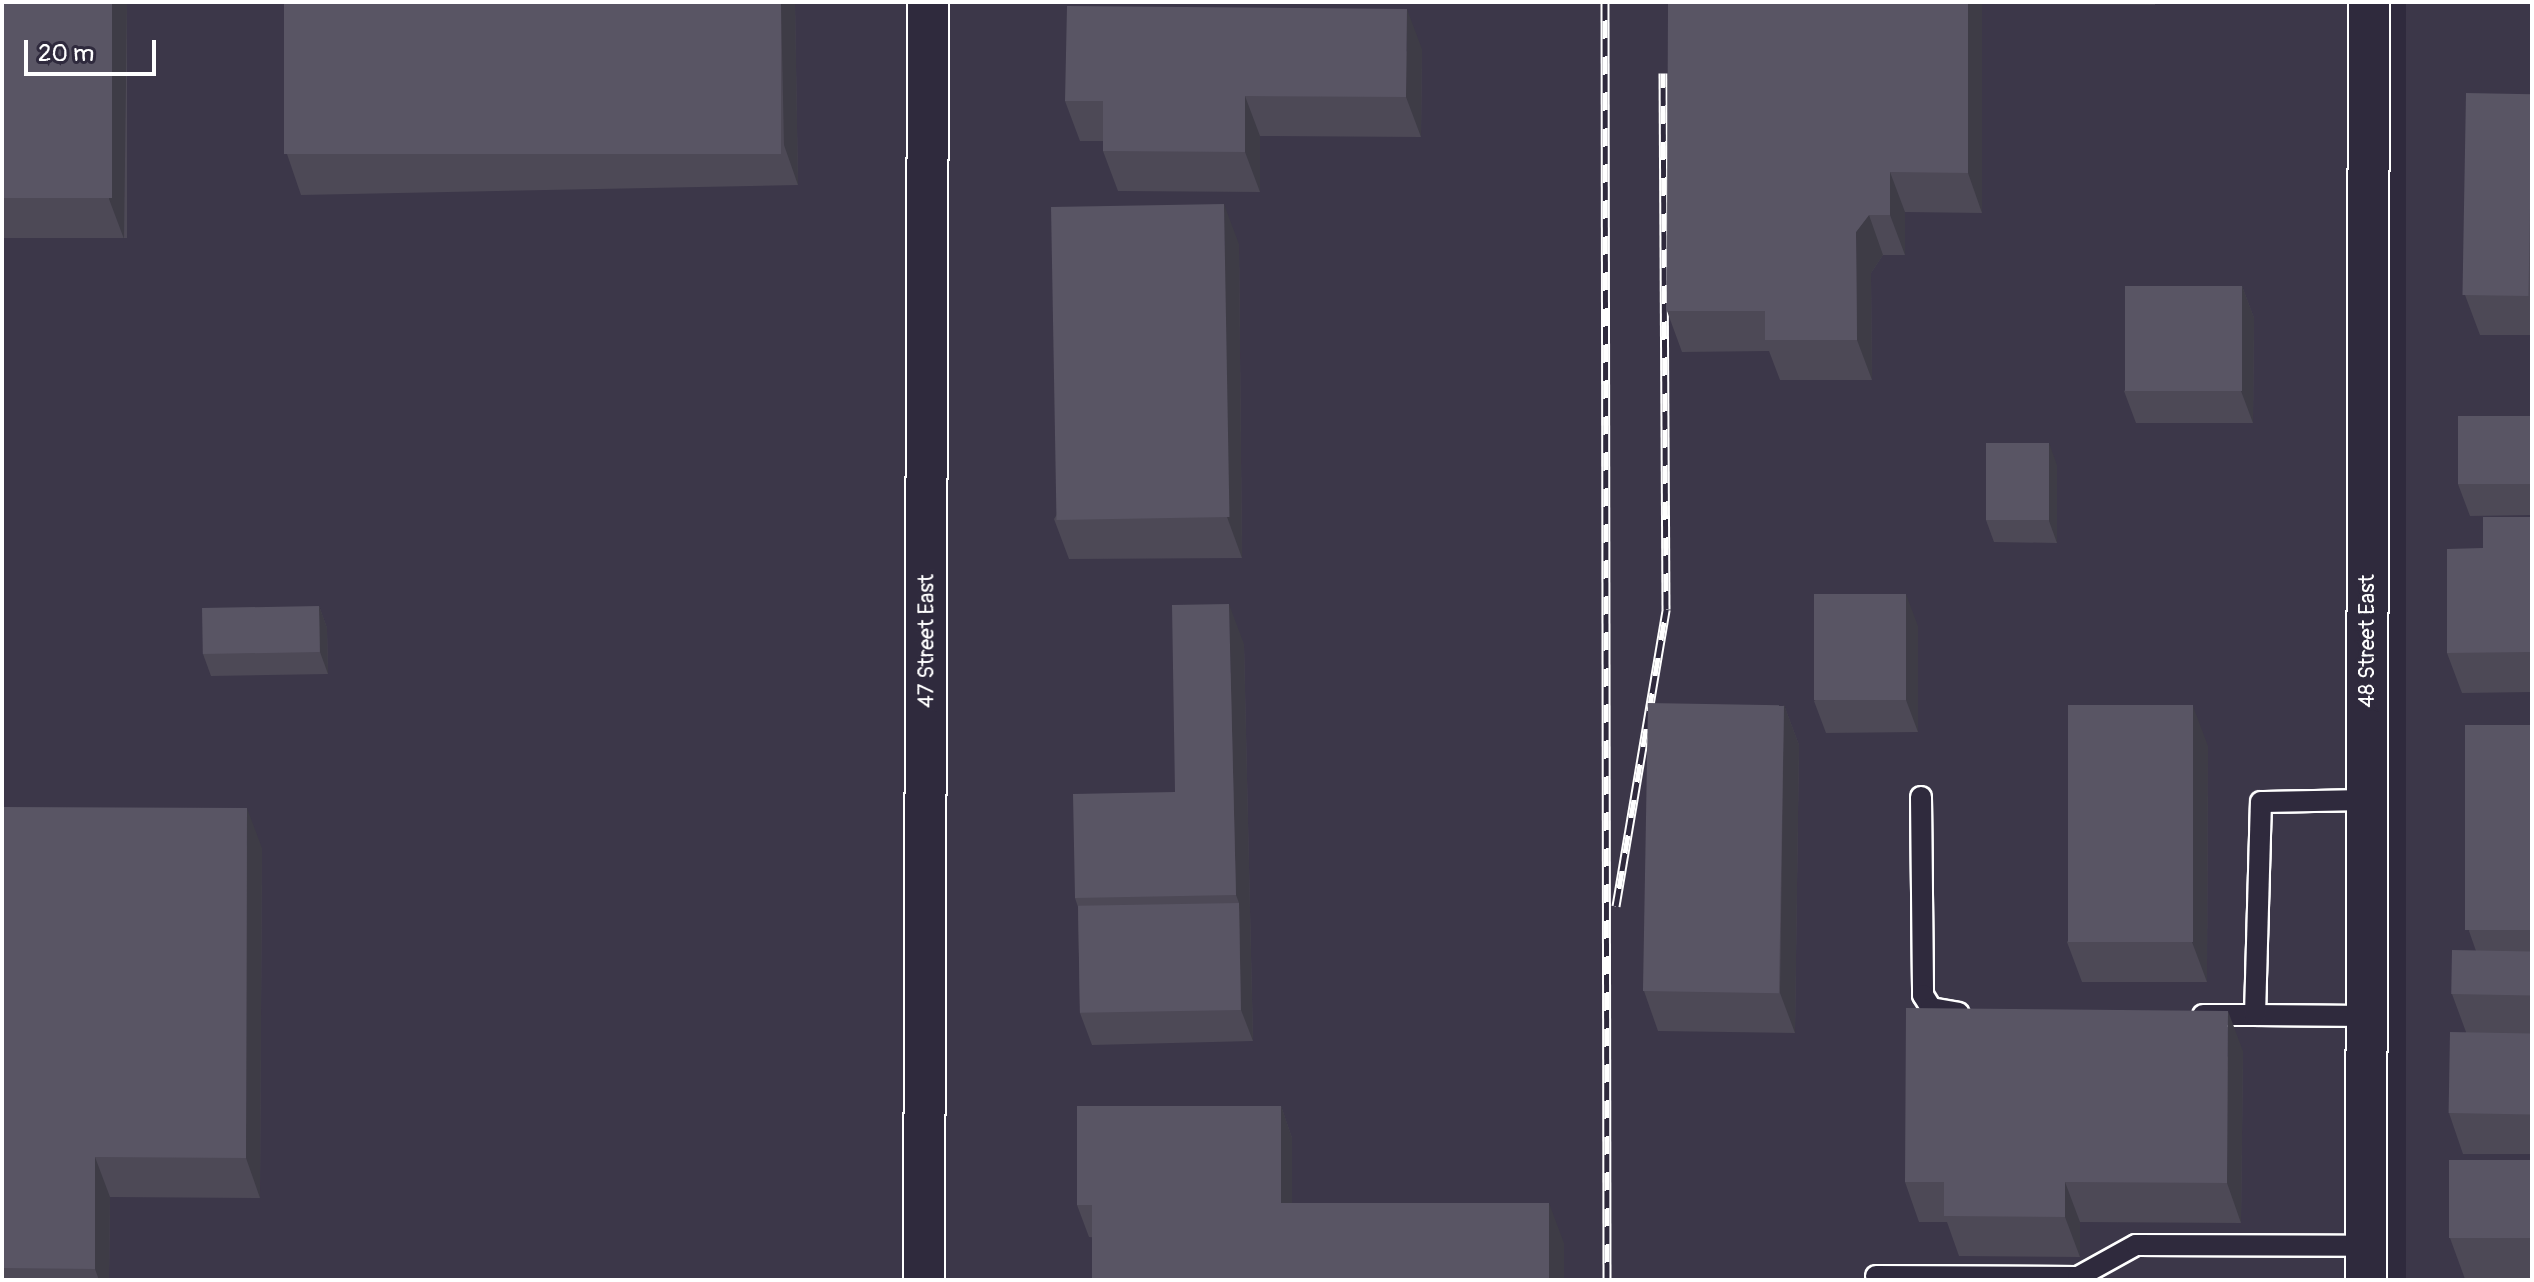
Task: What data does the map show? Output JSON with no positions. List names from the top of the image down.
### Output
{
  "streets": {
    "street": ["47 Street East", "48 Street East"]
  },
  "scale_bar": "20 m"
}
